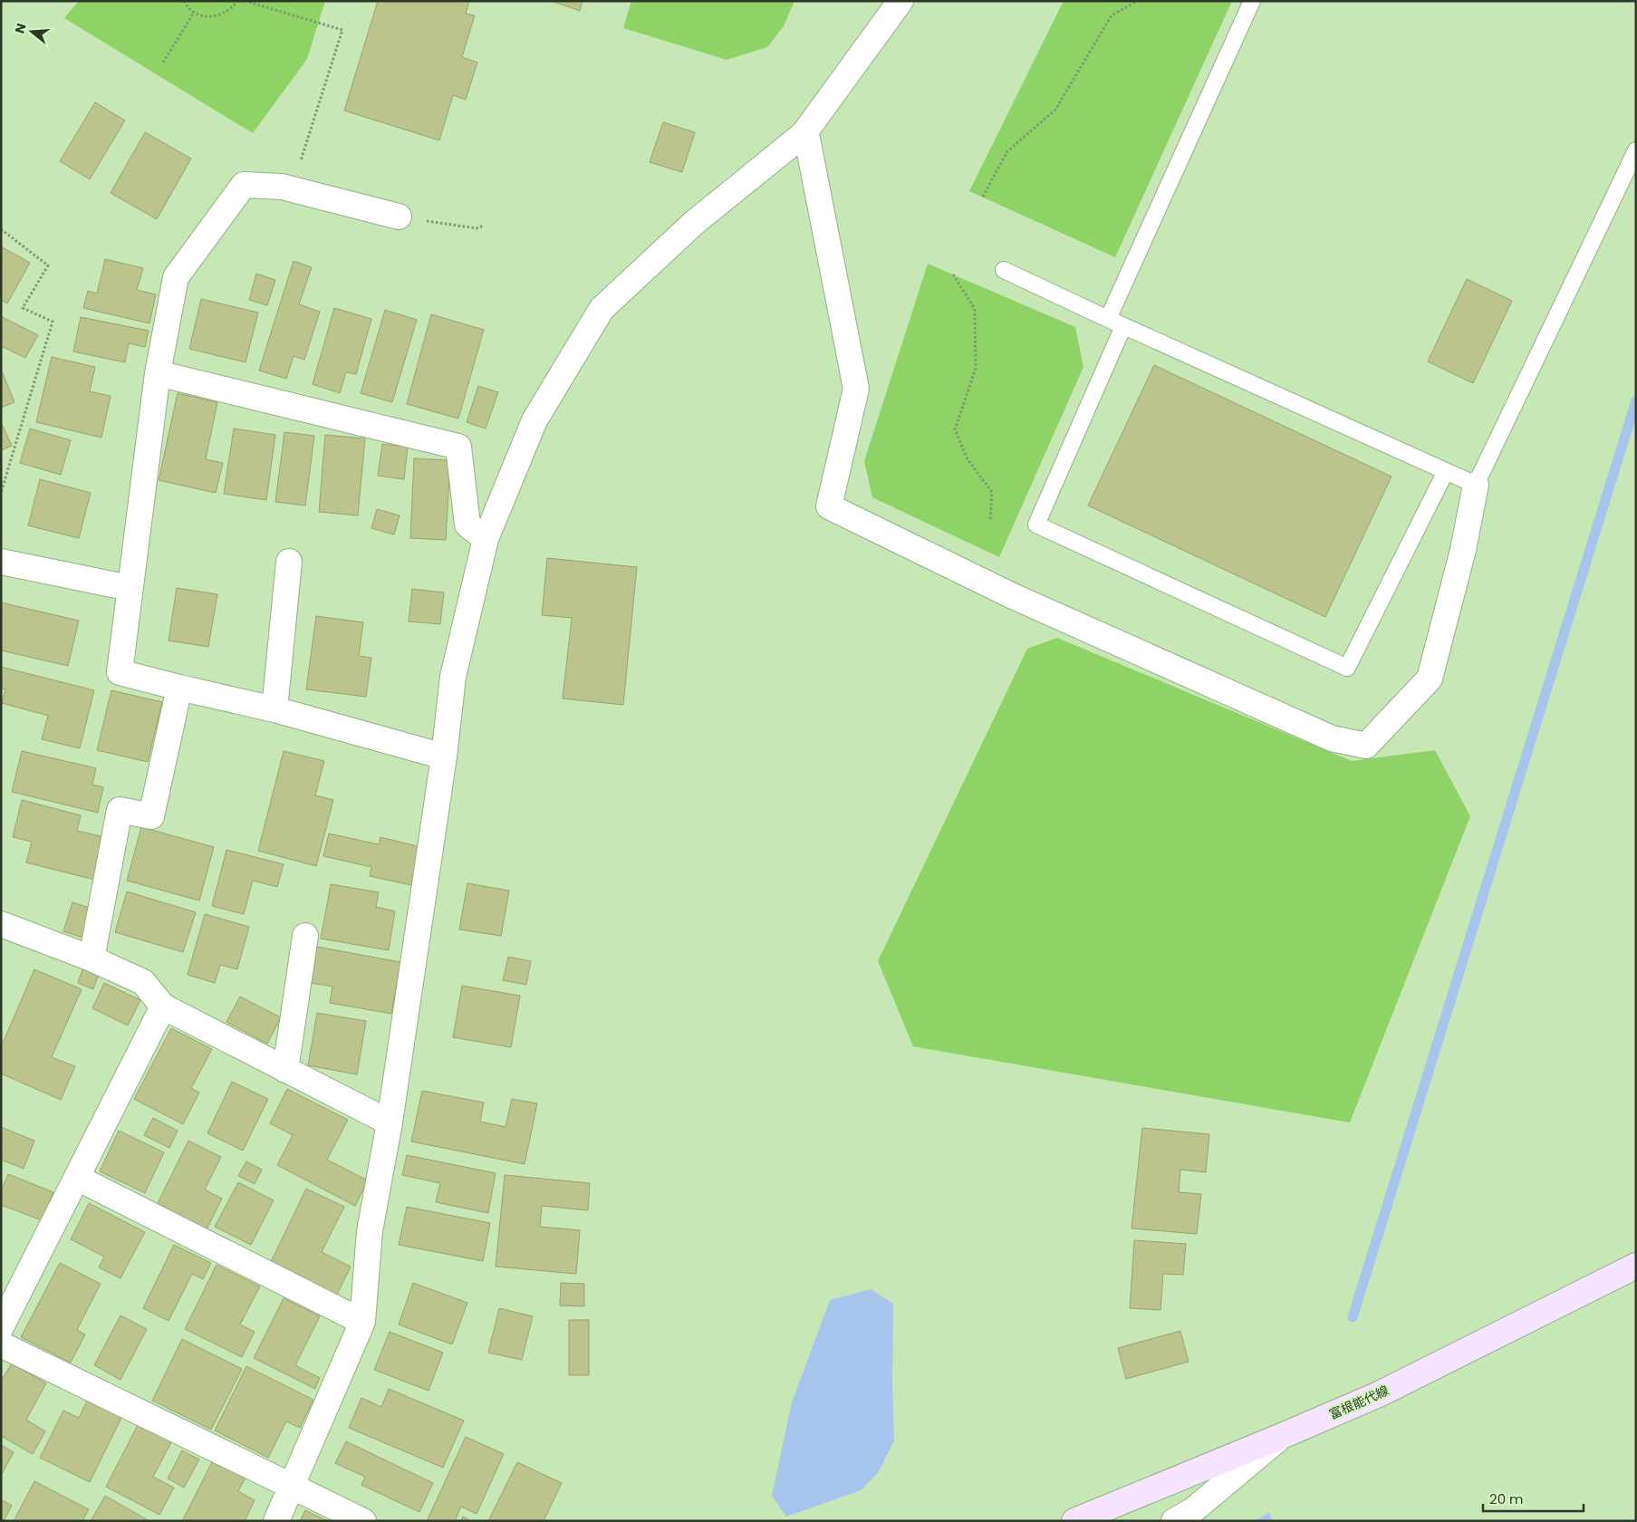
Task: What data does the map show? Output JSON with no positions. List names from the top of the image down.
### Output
{
  "streets": {
    "main road": ["富根能代線"]
  },
  "scale_bar": "20 m",
  "north": "left"
}
